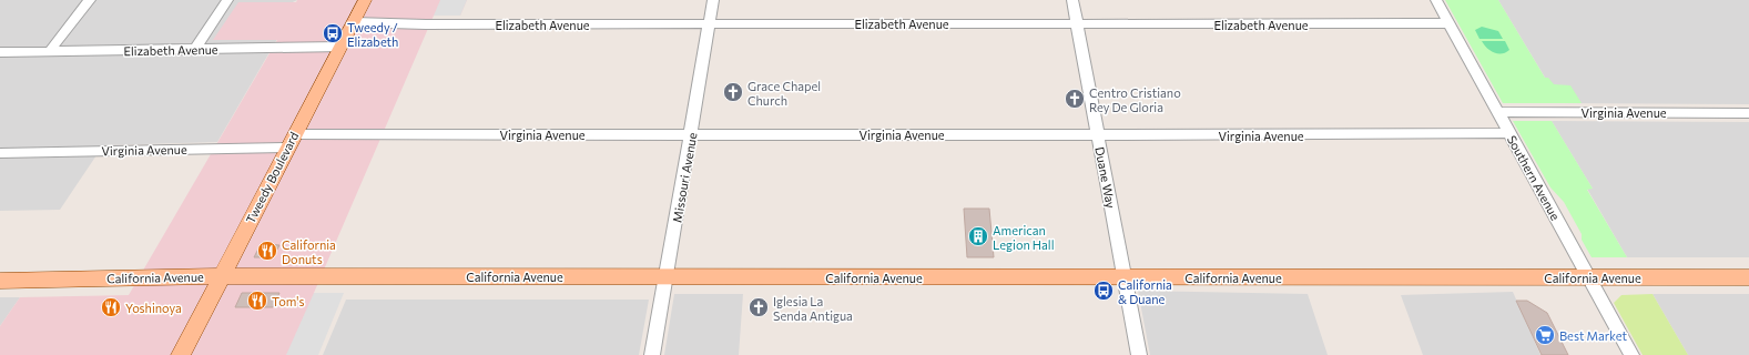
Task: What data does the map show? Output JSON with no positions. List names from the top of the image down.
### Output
{
  "streets": {
    "main road": ["Tweedy Boulevard", "California Avenue"],
    "street": [
      "Elizabeth Avenue",
      "Virginia Avenue",
      "Missouri Avenue",
      "Duane Way",
      "Southern Avenue"
    ]
  },
  "crossings": [
    ["Elizabeth Avenue", "Tweedy Boulevard"],
    ["Elizabeth Avenue", "Missouri Avenue"],
    ["Elizabeth Avenue", "Duane Way"],
    ["Elizabeth Avenue", "Southern Avenue"],
    ["Virginia Avenue", "Tweedy Boulevard"],
    ["Virginia Avenue", "Missouri Avenue"],
    ["Virginia Avenue", "Duane Way"],
    ["Virginia Avenue", "Southern Avenue"],
    ["Tweedy Boulevard", "California Avenue"],
    ["Missouri Avenue", "California Avenue"],
    ["Duane Way", "California Avenue"],
    ["Southern Avenue", "California Avenue"]
  ],
  "places": {
    "bus stop": ["Tweedy / Elizabeth", "California & Duane"],
    "church": ["Grace Chapel Church", "Centro Cristiano Rey De Gloria", "Iglesia La Senda Antigua"],
    "building": ["American Legion Hall"],
    "restaurant": ["California Donuts", "Tom's", "Yoshinoya"],
    "supermarket": ["Best Market"]
  }
}
